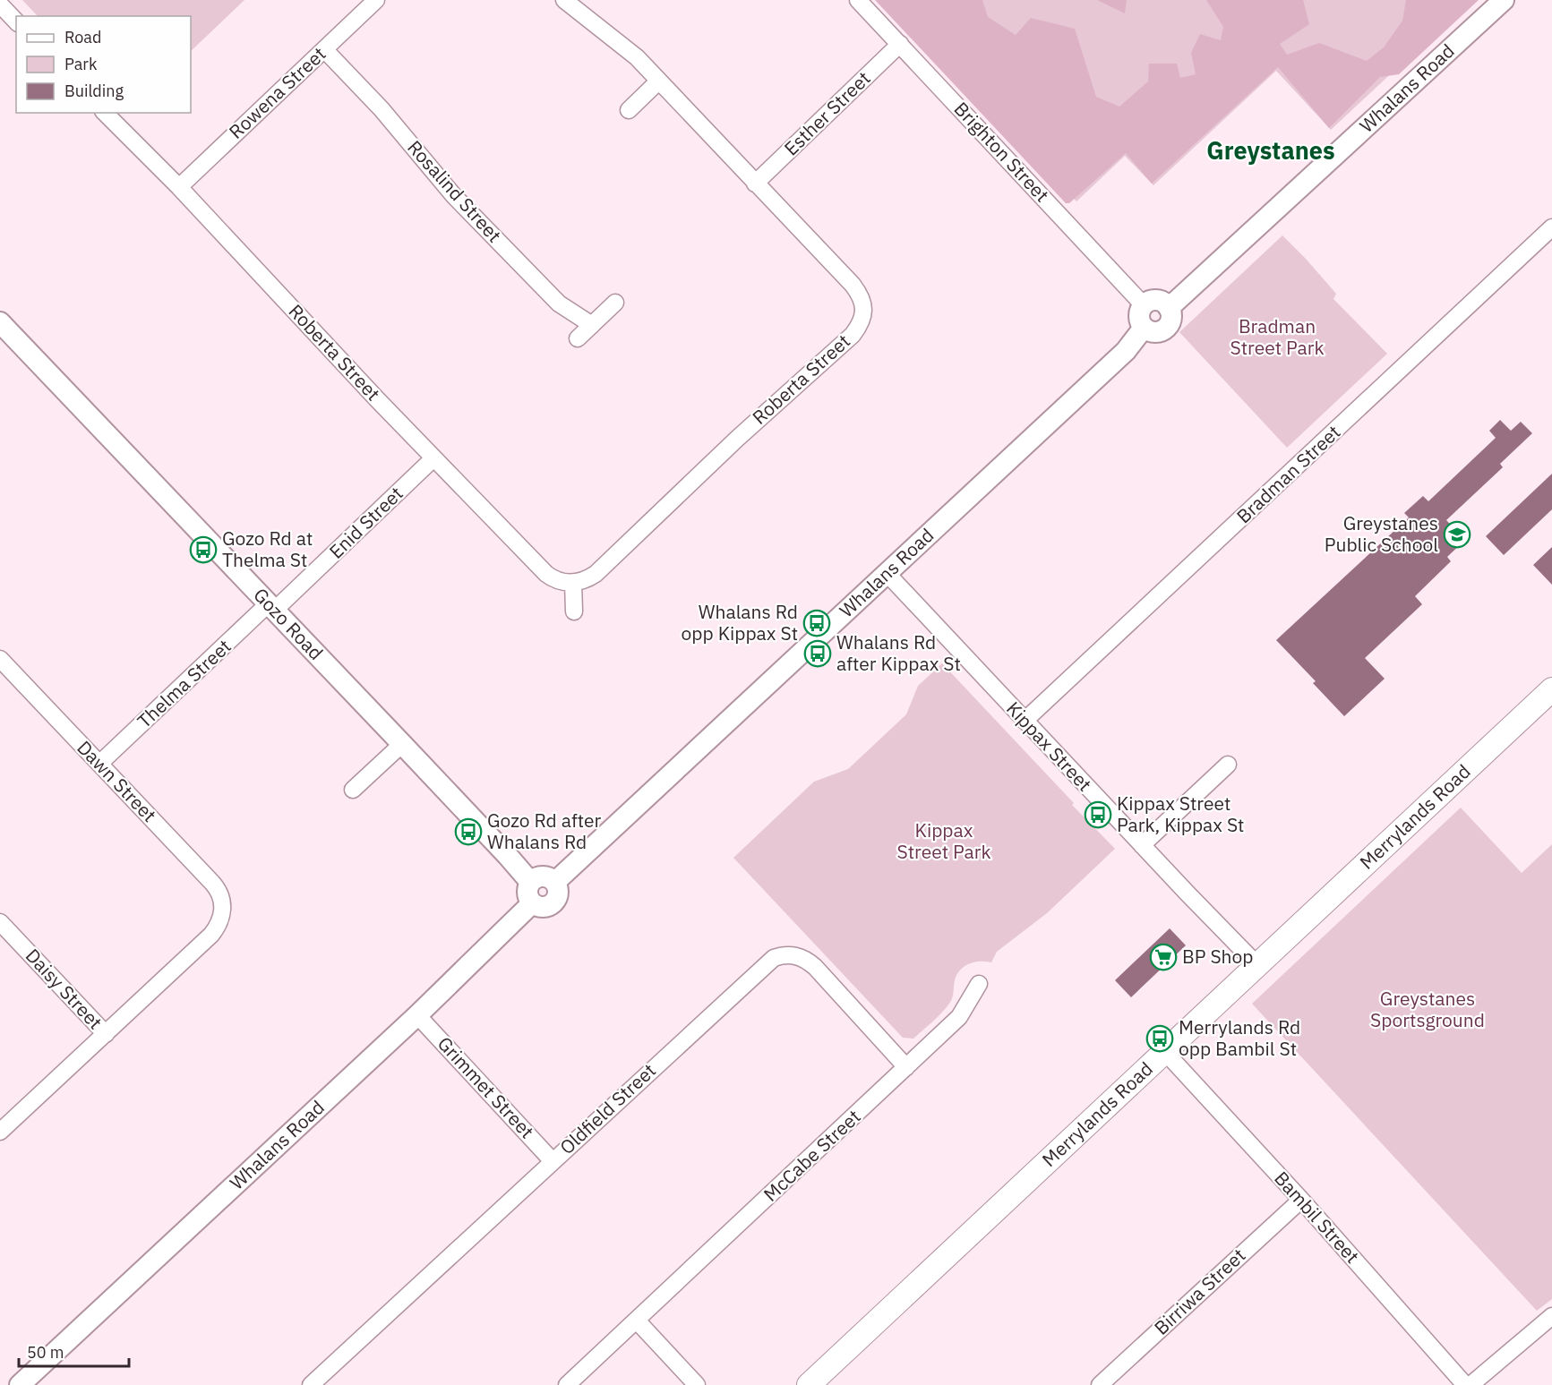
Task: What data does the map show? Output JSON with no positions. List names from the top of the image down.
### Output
{
  "streets": {
    "main road": ["Merrylands Road"],
    "street": [
      "Whalans Road",
      "Rowena Street",
      "Esther Street",
      "Brighton Street",
      "Rosalind Street",
      "Roberta Street",
      "Bradman Street",
      "Enid Street",
      "Gozo Road",
      "Thelma Street",
      "Kippax Street",
      "Dawn Street",
      "Daisy Street",
      "Grimmet Street",
      "Oldfield Street",
      "McCabe Street",
      "Bambil Street",
      "Birriwa Street"
    ]
  },
  "crossings": [
    ["Whalans Road", "Brighton Street"],
    ["Whalans Road", "Gozo Road"],
    ["Whalans Road", "Kippax Street"],
    ["Whalans Road", "Grimmet Street"],
    ["Rowena Street", "Rosalind Street"],
    ["Rowena Street", "Roberta Street"],
    ["Esther Street", "Brighton Street"],
    ["Esther Street", "Roberta Street"],
    ["Roberta Street", "Enid Street"],
    ["Bradman Street", "Kippax Street"],
    ["Enid Street", "Gozo Road"],
    ["Enid Street", "Thelma Street"],
    ["Gozo Road", "Thelma Street"],
    ["Thelma Street", "Dawn Street"],
    ["Kippax Street", "Merrylands Road"],
    ["Dawn Street", "Daisy Street"],
    ["Merrylands Road", "Bambil Street"],
    ["Grimmet Street", "Oldfield Street"],
    ["Oldfield Street", "McCabe Street"],
    ["Bambil Street", "Birriwa Street"]
  ],
  "districts": ["Greystanes"],
  "parks": ["Bradman Street Park", "Kippax Street Park", "Greystanes Sportsground"],
  "places": {
    "school or university": ["Greystanes Public School"],
    "bus stop": [
      "Gozo Rd at Thelma St",
      "Whalans Rd opp Kippax St",
      "Whalans Rd after Kippax St",
      "Kippax Street Park, Kippax St",
      "Gozo Rd after Whalans Rd",
      "Merrylands Rd opp Bambil St"
    ],
    "supermarket": ["BP Shop"]
  },
  "legend": ["Road", "Park", "Building"],
  "scale_bar": "50 m"
}
